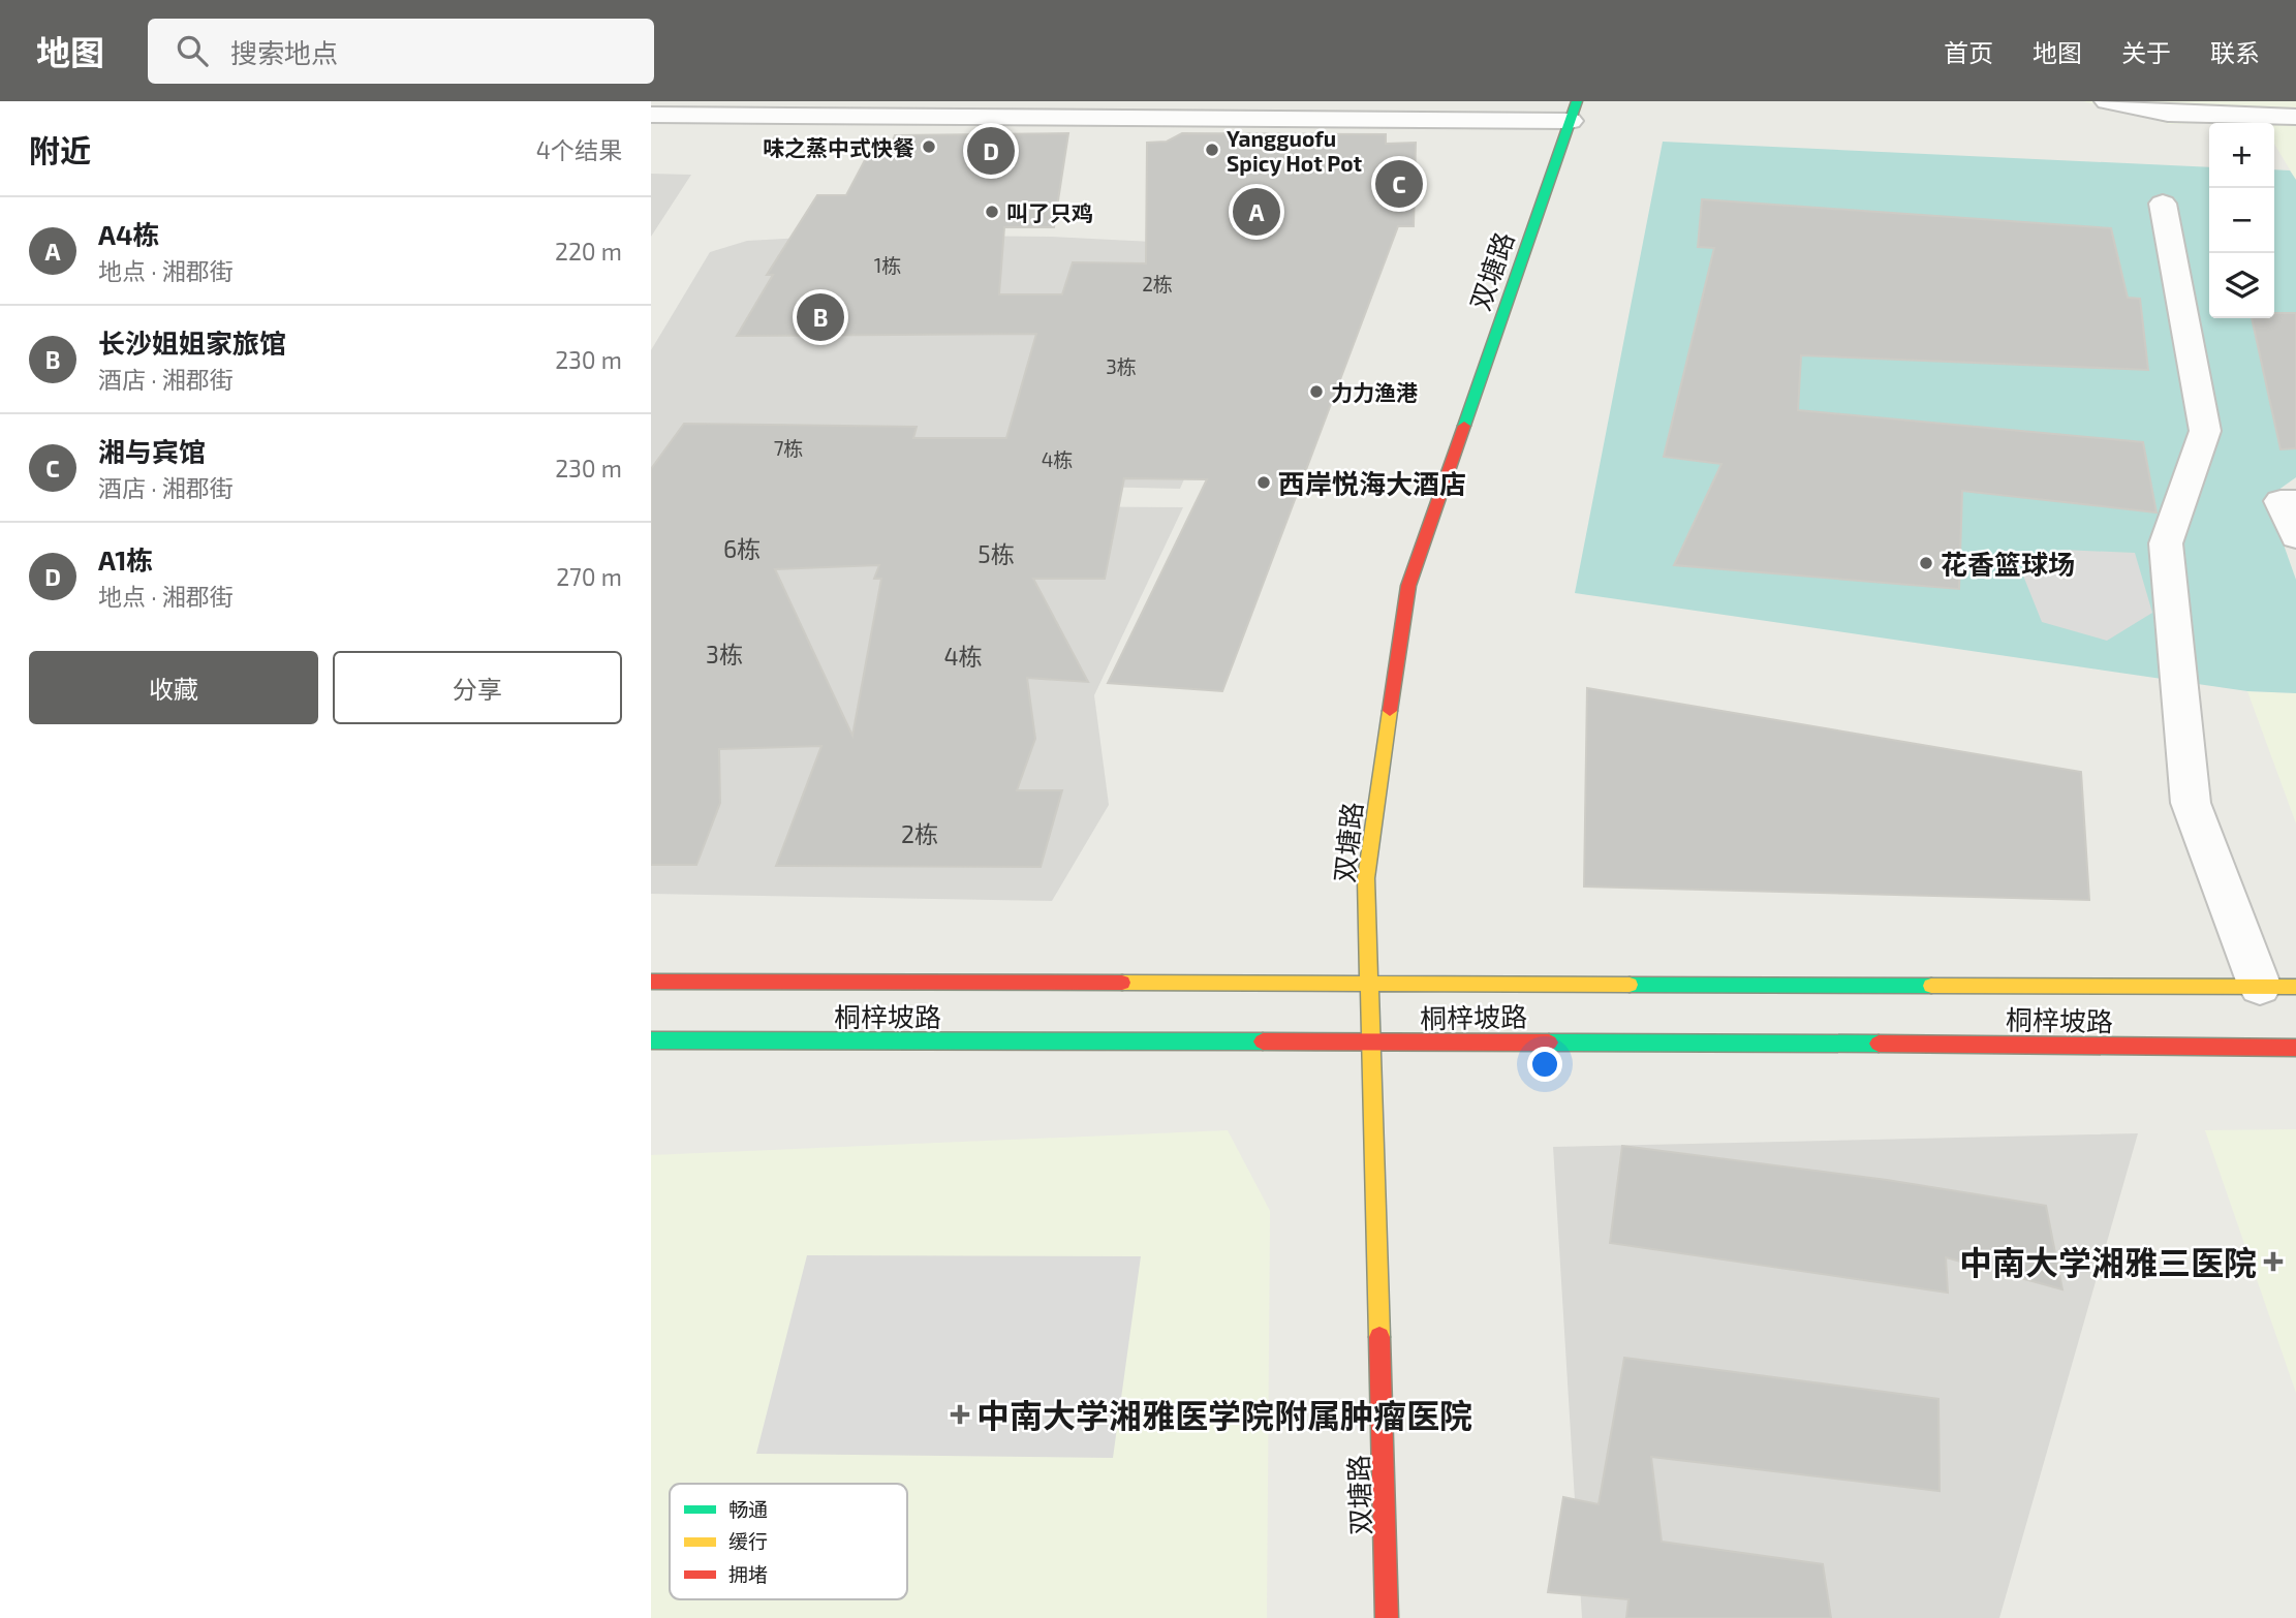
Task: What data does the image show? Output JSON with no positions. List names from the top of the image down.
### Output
{
  "streets": {
    "main road": ["双塘路", "桐梓坡路"]
  },
  "crossings": [
    ["双塘路", "桐梓坡路"]
  ],
  "places": {
    "other": [
      "味之蒸中式快餐",
      "Yangguofu Spicy Hot Pot",
      "叫了只鸡",
      "力力渔港",
      "西岸悦海大酒店",
      "花香篮球场"
    ],
    "health": ["中南大学湘雅三医院", "中南大学湘雅医学院附属肿瘤医院"]
  },
  "house_numbers": [
    "1栋",
    "2栋",
    "3栋",
    "7栋",
    "4栋",
    "6栋",
    "5栋",
    "3栋",
    "4栋",
    "2栋"
  ],
  "legend": ["畅通", "缓行", "拥堵"],
  "page": {
    "header": "地图",
    "search": "搜索地点",
    "nav": [
      "首页",
      "地图",
      "关于",
      "联系"
    ],
    "heading": ["附近", "4个结果"],
    "map_buttons": ["+", "−"],
    "pins": [
      "D",
      "C",
      "A",
      "B"
    ],
    "list": [
      {
        "mark": "A",
        "name": "A4栋",
        "note": "地点 · 湘郡街",
        "value": "220 m"
      },
      {
        "mark": "B",
        "name": "长沙姐姐家旅馆",
        "note": "酒店 · 湘郡街",
        "value": "230 m"
      },
      {
        "mark": "C",
        "name": "湘与宾馆",
        "note": "酒店 · 湘郡街",
        "value": "230 m"
      },
      {
        "mark": "D",
        "name": "A1栋",
        "note": "地点 · 湘郡街",
        "value": "270 m"
      }
    ],
    "buttons": ["收藏", "分享"]
  }
}
